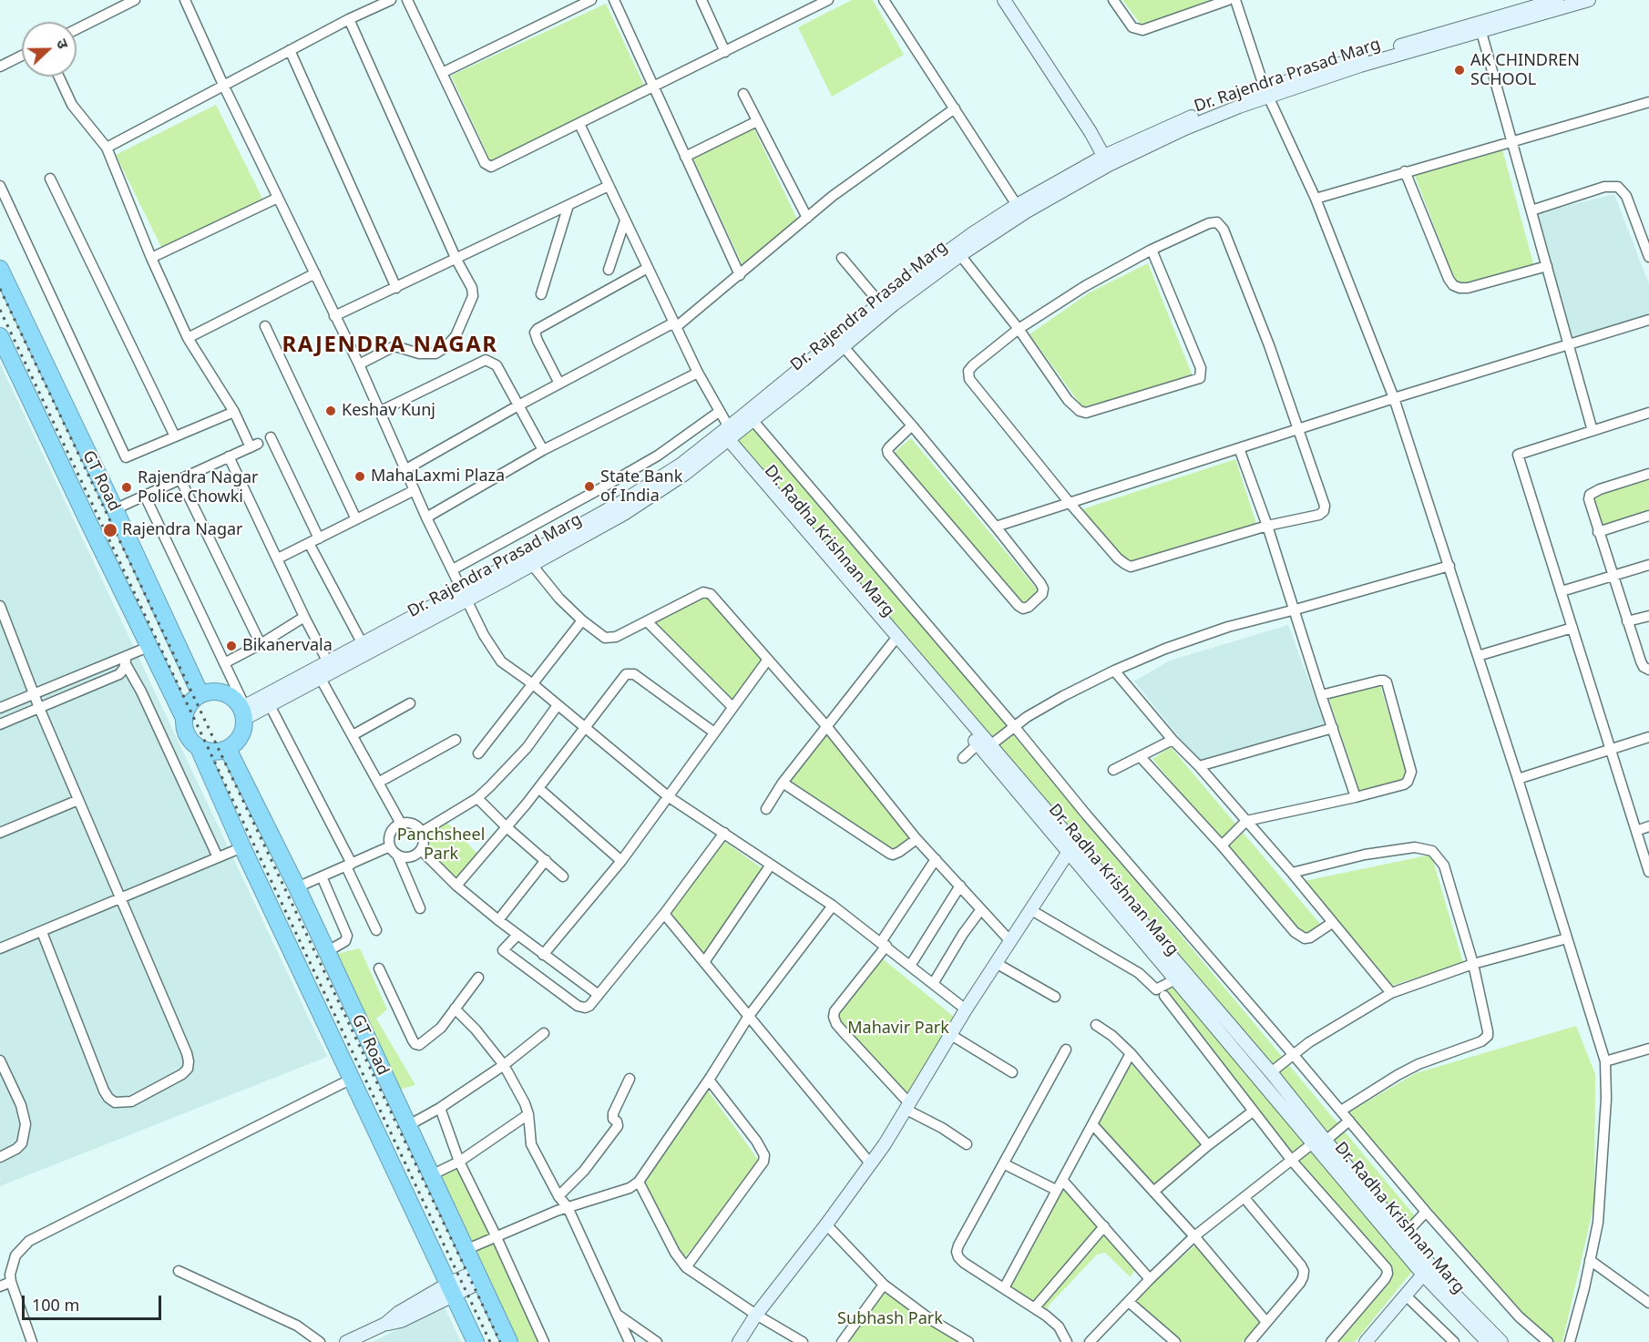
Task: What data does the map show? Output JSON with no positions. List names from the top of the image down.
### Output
{
  "streets": {
    "highway": ["GT Road"],
    "street": ["Dr. Rajendra Prasad Marg", "Dr. Radha Krishnan Marg"]
  },
  "crossings": [
    ["Dr. Rajendra Prasad Marg", "GT Road"],
    ["Dr. Rajendra Prasad Marg", "Dr. Radha Krishnan Marg"]
  ],
  "districts": ["RAJENDRA NAGAR"],
  "parks": ["Panchsheel Park", "Mahavir Park", "Subhash Park"],
  "places": [
    "AK CHINDREN SCHOOL",
    "Keshav Kunj",
    "MahaLaxmi Plaza",
    "State Bank of India",
    "Rajendra Nagar Police Chowki",
    "Rajendra Nagar",
    "Bikanervala"
  ],
  "scale_bar": "100 m",
  "north": "right"
}
